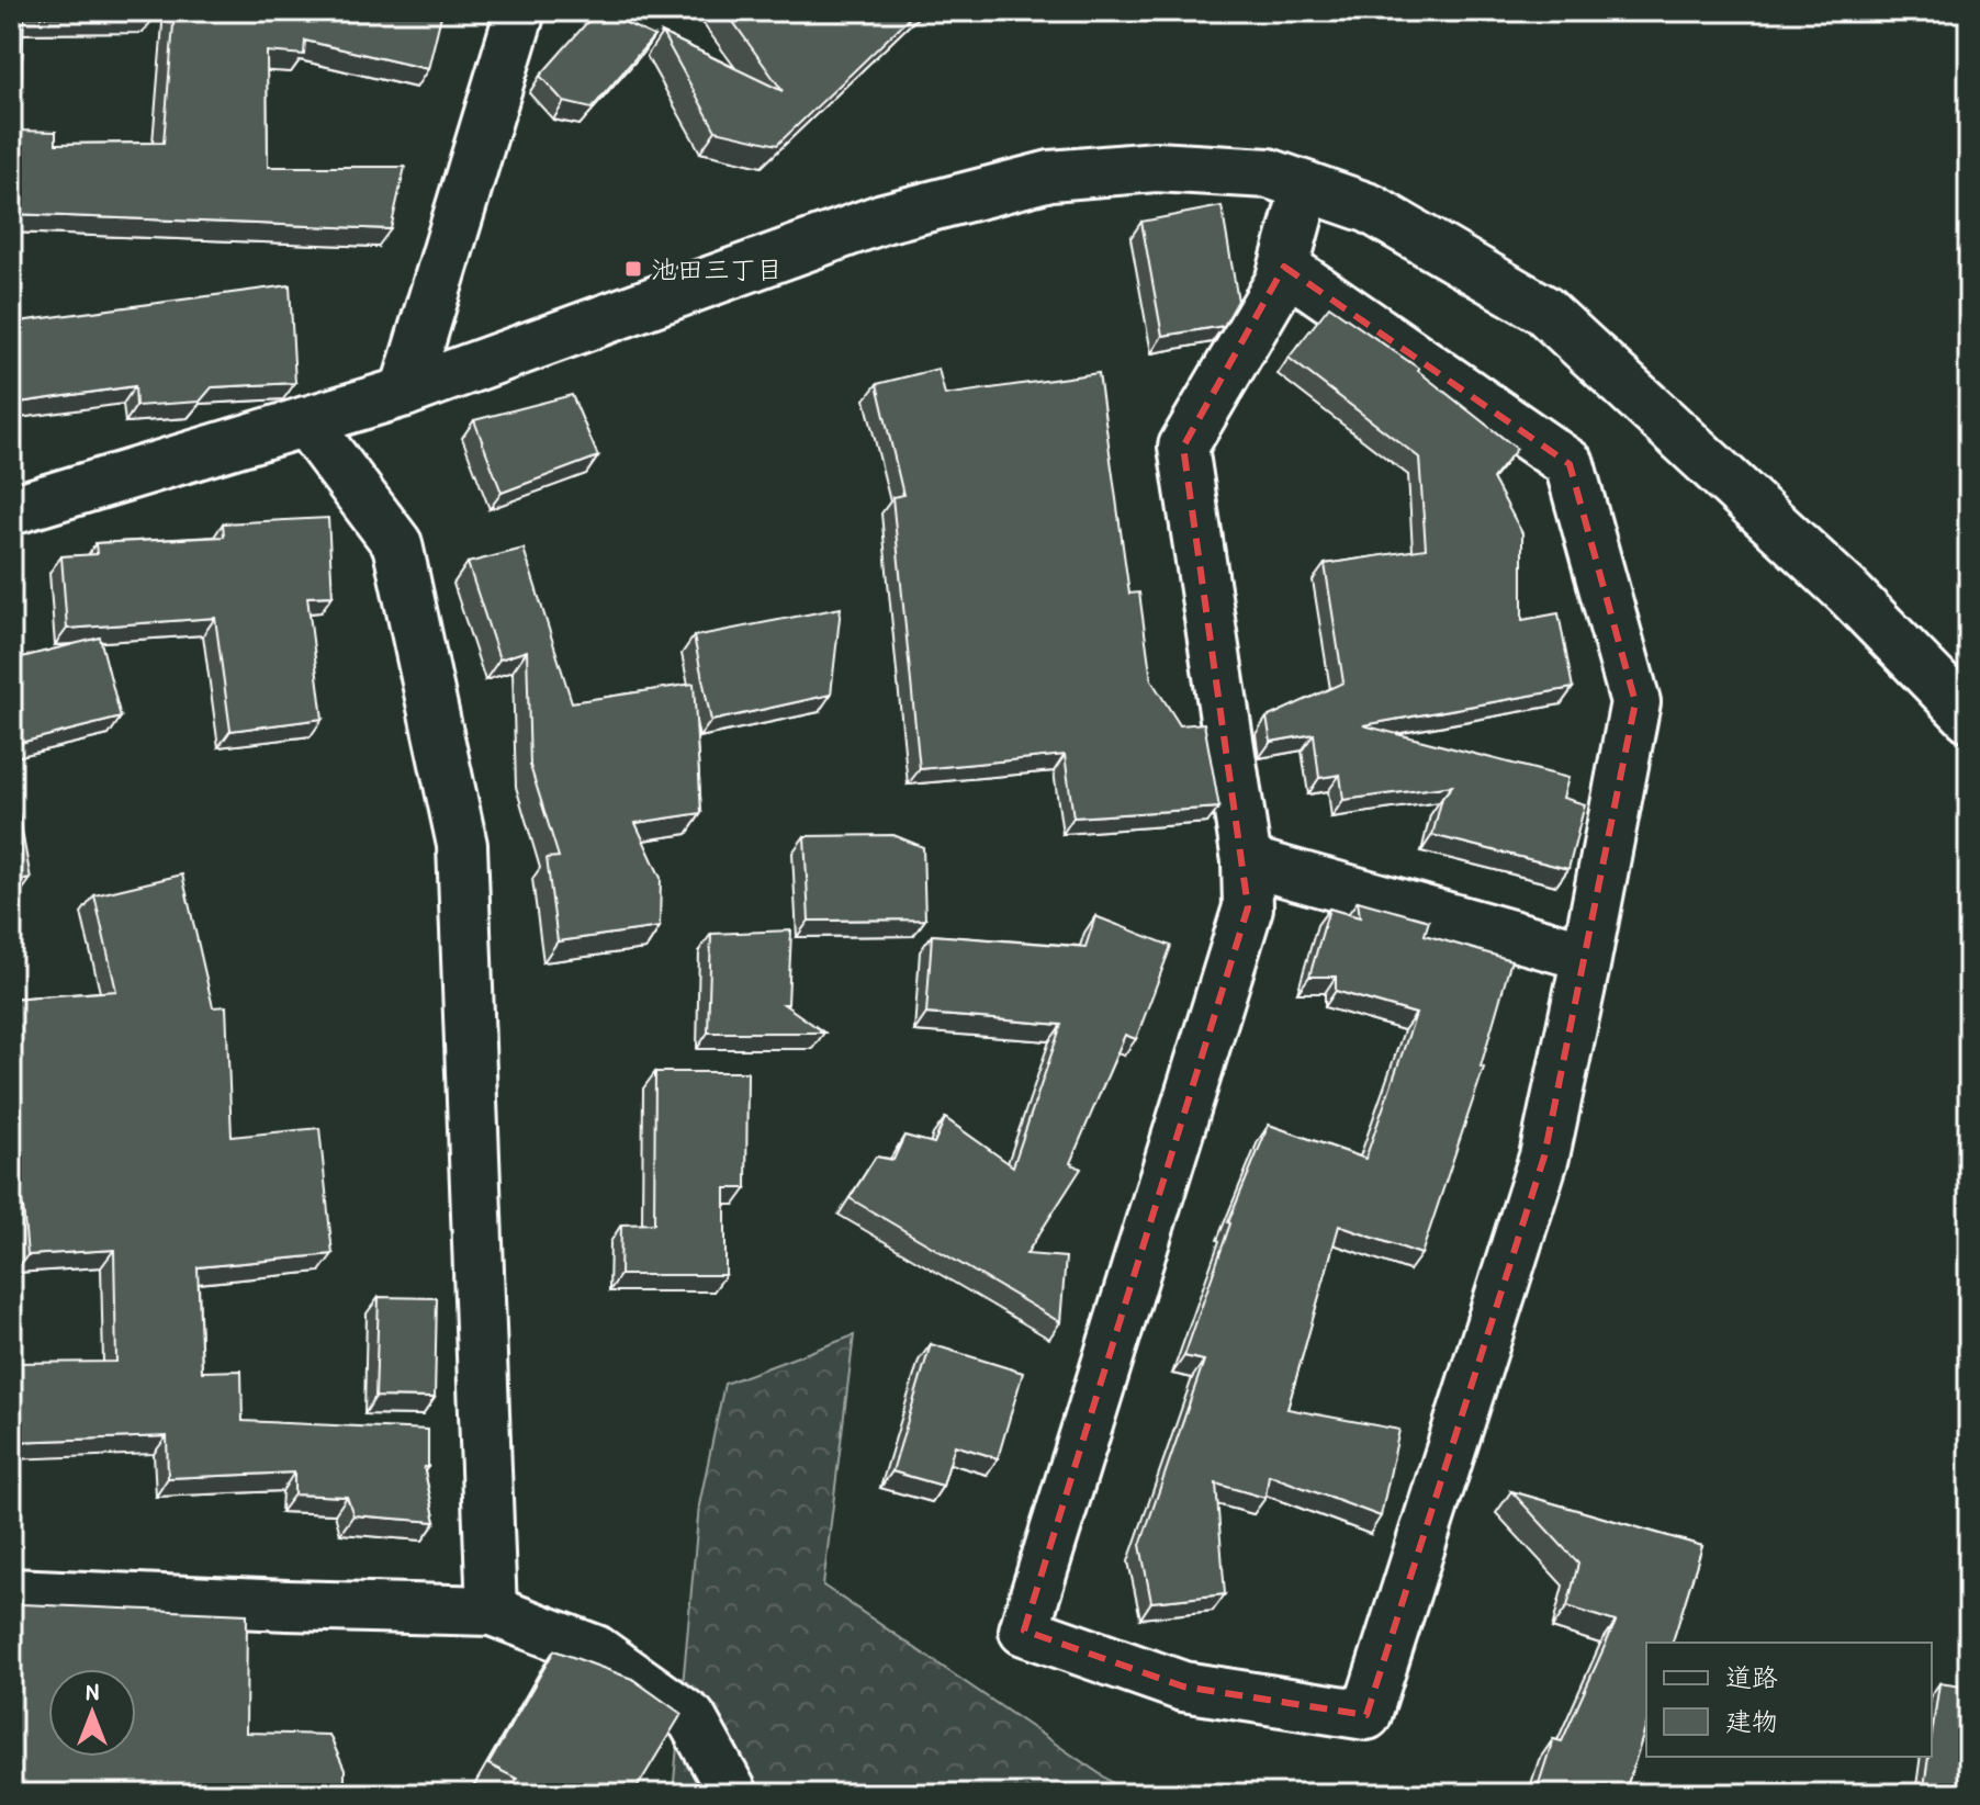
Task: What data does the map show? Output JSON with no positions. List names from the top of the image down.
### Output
{
  "places": {
    "transit": ["池田三丁目"]
  },
  "legend": ["道路", "建物"],
  "north": "top"
}
